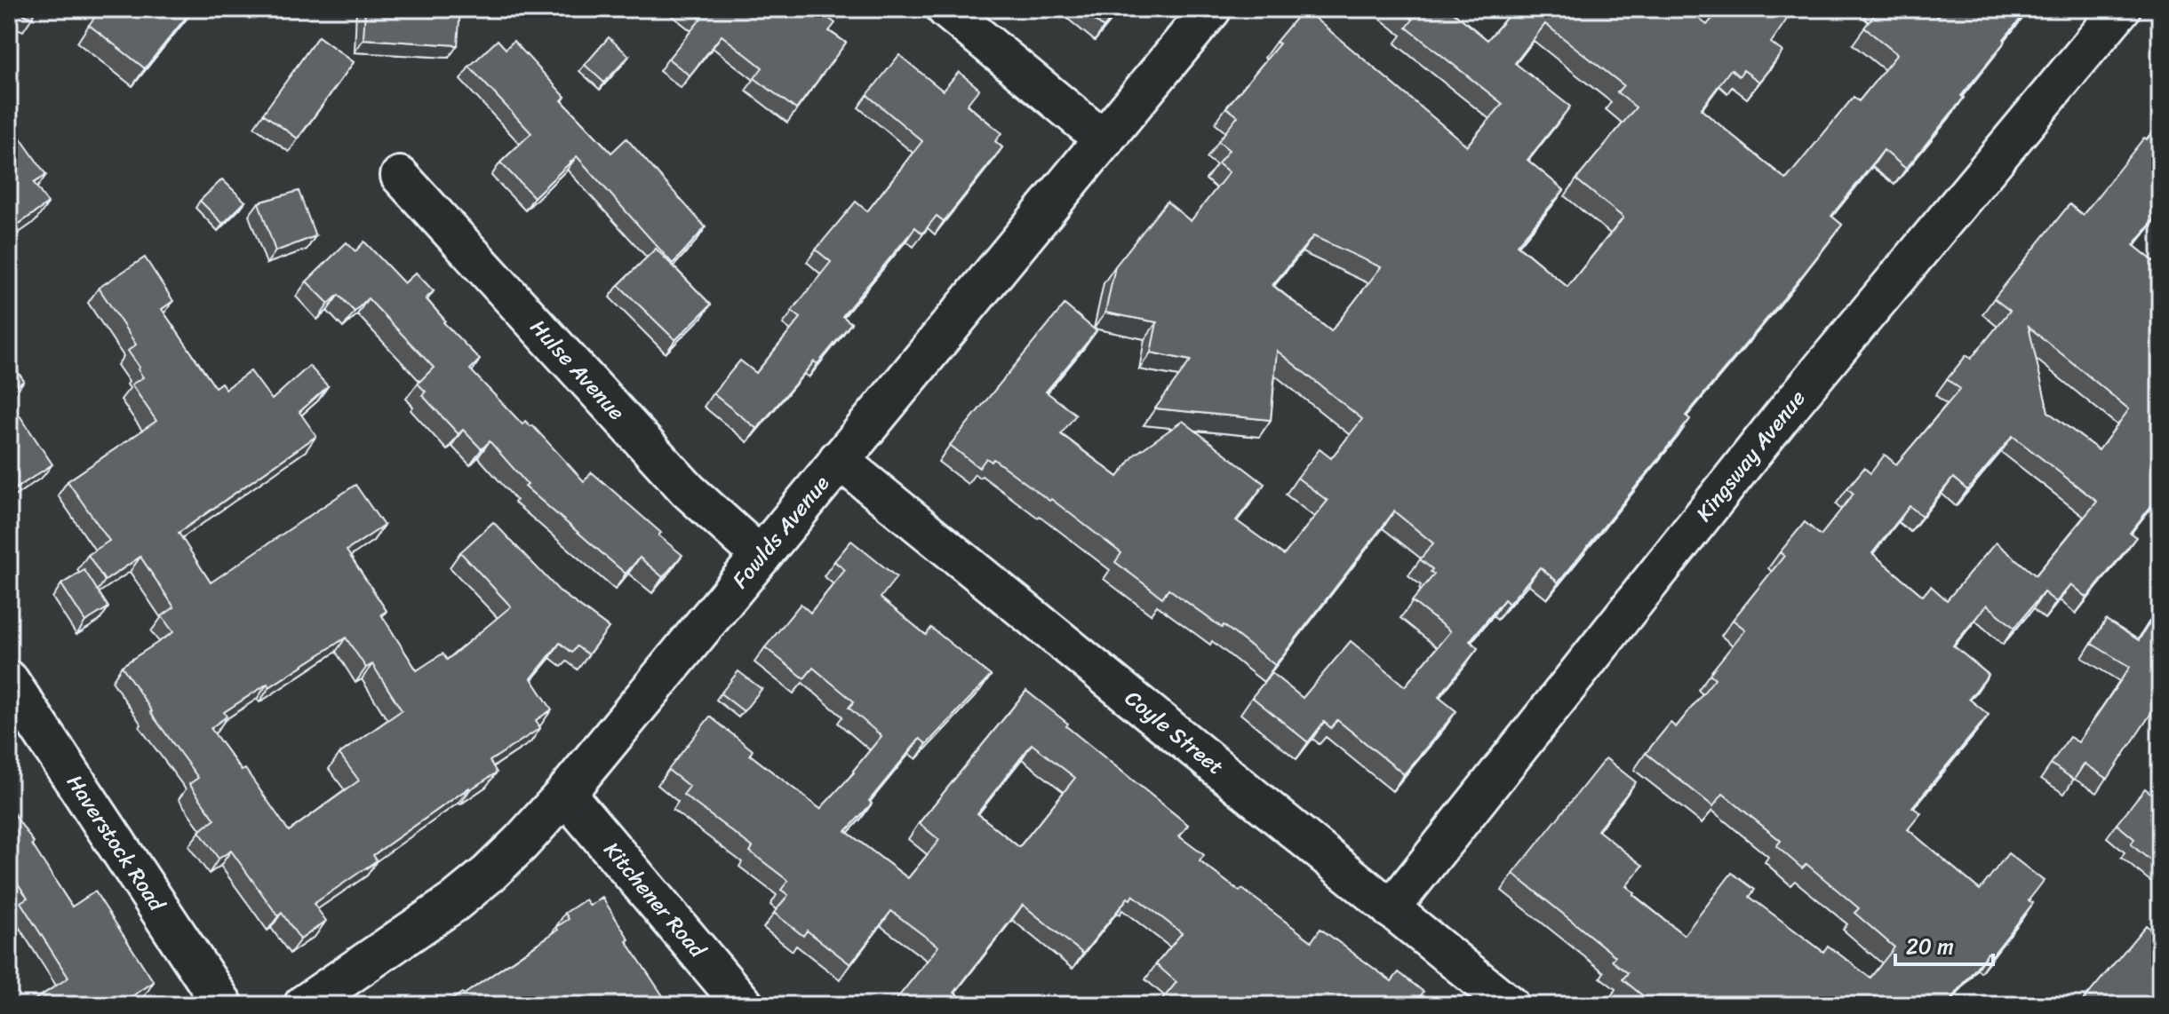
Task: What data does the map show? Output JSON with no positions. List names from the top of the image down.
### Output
{
  "streets": {
    "street": [
      "Hulse Avenue",
      "Kingsway Avenue",
      "Fowlds Avenue",
      "Coyle Street",
      "Haverstock Road",
      "Kitchener Road"
    ]
  },
  "crossings": [
    ["Hulse Avenue", "Fowlds Avenue"],
    ["Kingsway Avenue", "Coyle Street"],
    ["Fowlds Avenue", "Coyle Street"],
    ["Fowlds Avenue", "Kitchener Road"]
  ],
  "scale_bar": "20 m"
}
